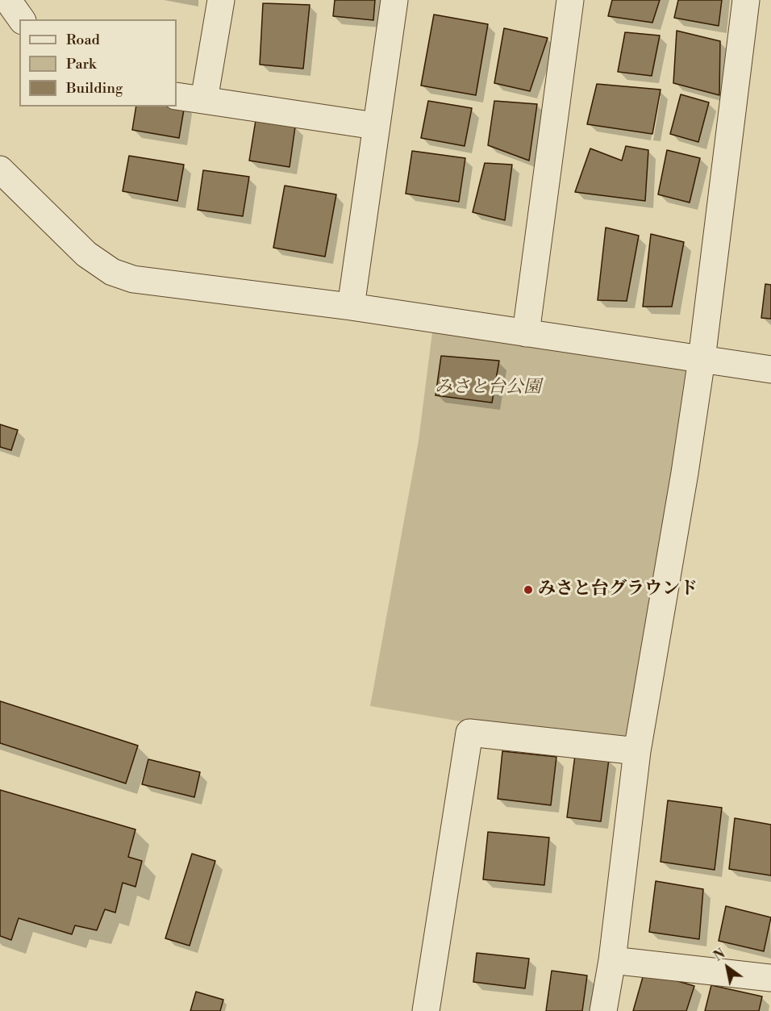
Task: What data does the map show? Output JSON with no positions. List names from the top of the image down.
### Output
{
  "parks": ["みさと台公園"],
  "places": ["みさと台グラウンド"],
  "legend": ["Road", "Park", "Building"],
  "north": "top left"
}
